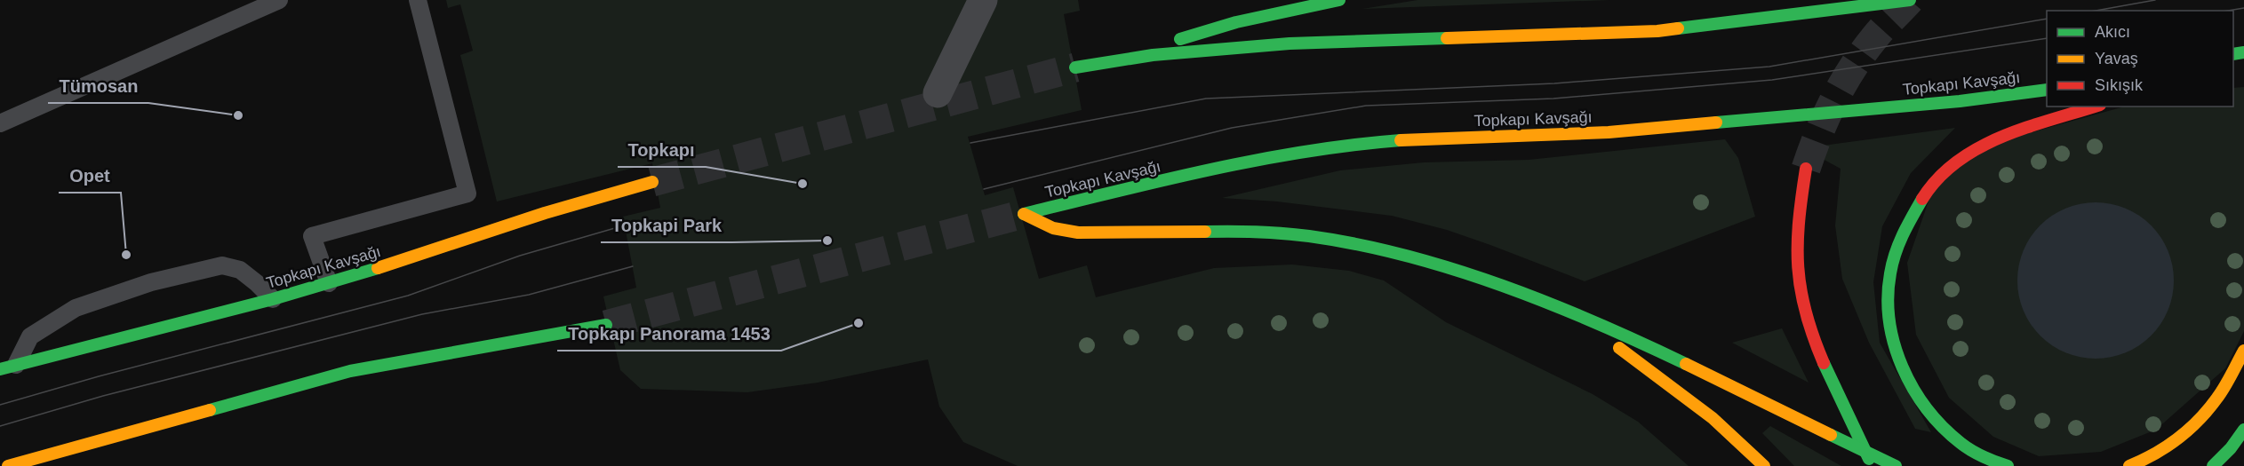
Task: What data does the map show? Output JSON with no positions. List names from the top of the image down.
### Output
{
  "streets": {
    "main road": ["Topkapı Kavşağı"]
  },
  "places": [
    "Tümosan",
    "Topkapı",
    "Topkapi Park",
    "Opet",
    "Topkapı Panorama 1453"
  ],
  "legend": ["Akıcı", "Yavaş", "Sıkışık"]
}
